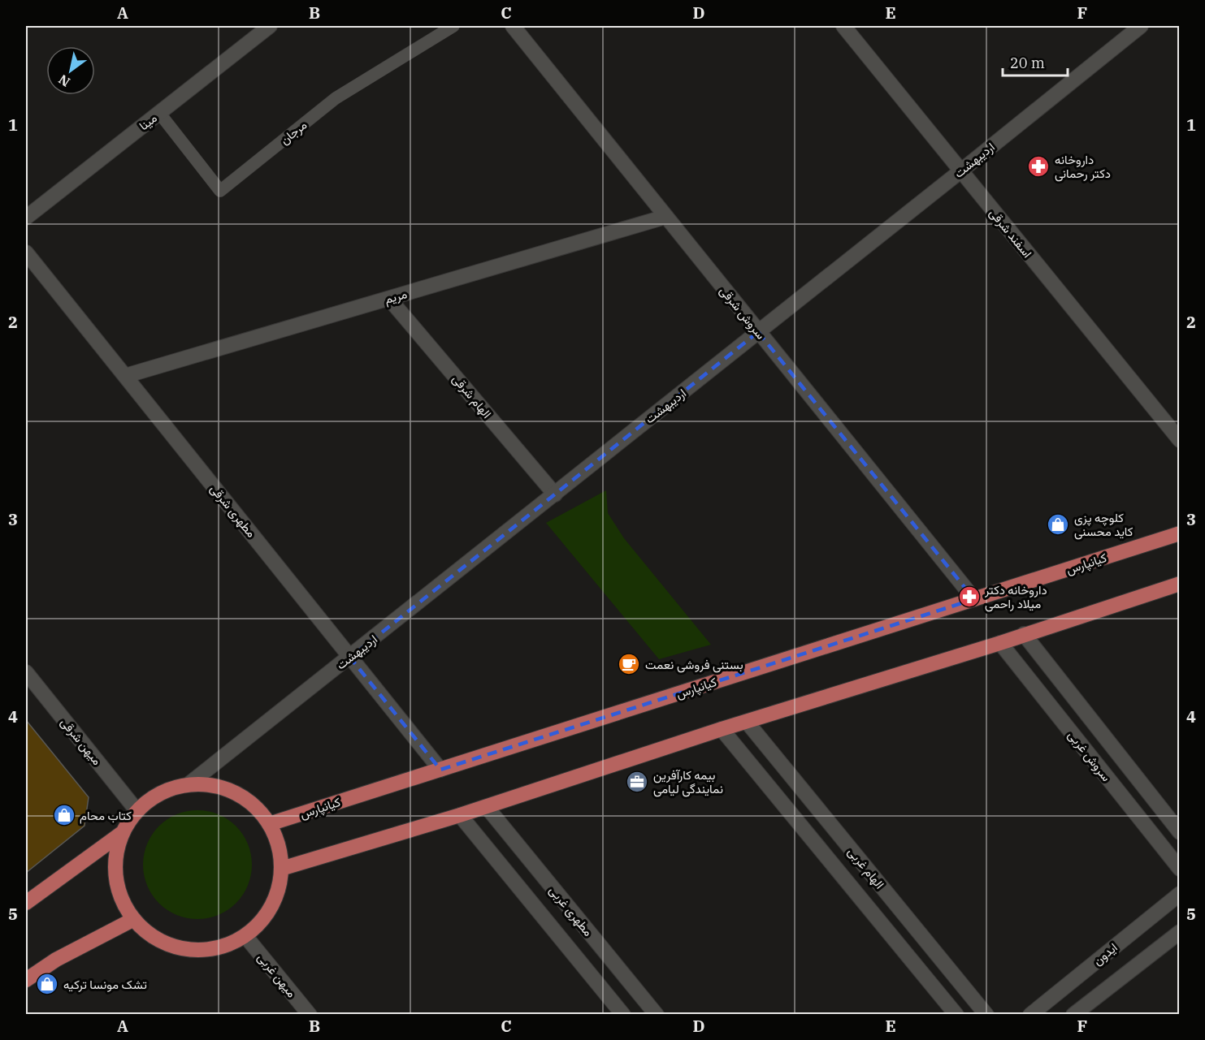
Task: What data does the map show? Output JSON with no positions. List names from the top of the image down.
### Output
{
  "streets": {
    "main road": ["کیانپارس"],
    "street": [
      "مینا",
      "اردیبهشت",
      "اسفند شرقی",
      "مریم",
      "سروش شرقی",
      "الهام شرقی",
      "مطهری شرقی",
      "میهن شرقی",
      "سروش غربی",
      "الهام غربی",
      "مطهری غربی",
      "ایدون",
      "میهن غربی"
    ],
    "lane": ["مرجان"]
  },
  "crossings": [
    ["مینا", "مرجان"],
    ["اردیبهشت", "اسفند شرقی"],
    ["اردیبهشت", "سروش شرقی"],
    ["اردیبهشت", "الهام شرقی"],
    ["اردیبهشت", "مطهری شرقی"],
    ["اردیبهشت", "کیانپارس"],
    ["اردیبهشت", "میهن شرقی"],
    ["اردیبهشت", "میهن غربی"],
    ["مریم", "سروش شرقی"],
    ["مریم", "الهام شرقی"],
    ["مریم", "مطهری شرقی"],
    ["سروش شرقی", "کیانپارس"],
    ["مطهری شرقی", "کیانپارس"],
    ["کیانپارس", "میهن شرقی"],
    ["کیانپارس", "میهن غربی"],
    ["میهن شرقی", "میهن غربی"]
  ],
  "places": {
    "pharmacy": ["داروخانه دکتر رحمانی", "داروخانه دکتر میلاد راحمی"],
    "shop": ["کلوچه پزی کاید محسنی", "کتاب محام", "تشک مونسا ترکیه"],
    "cafe": ["بستنی فروشی نعمت"],
    "office": ["بیمه کارآفرین نمایندگی لیامی"]
  },
  "scale_bar": "20 m",
  "north": "bottom left",
  "grid": {
    "columns": [
      "A",
      "B",
      "C",
      "D",
      "E",
      "F"
    ],
    "rows": [
      "1",
      "2",
      "3",
      "4",
      "5"
    ]
  }
}
